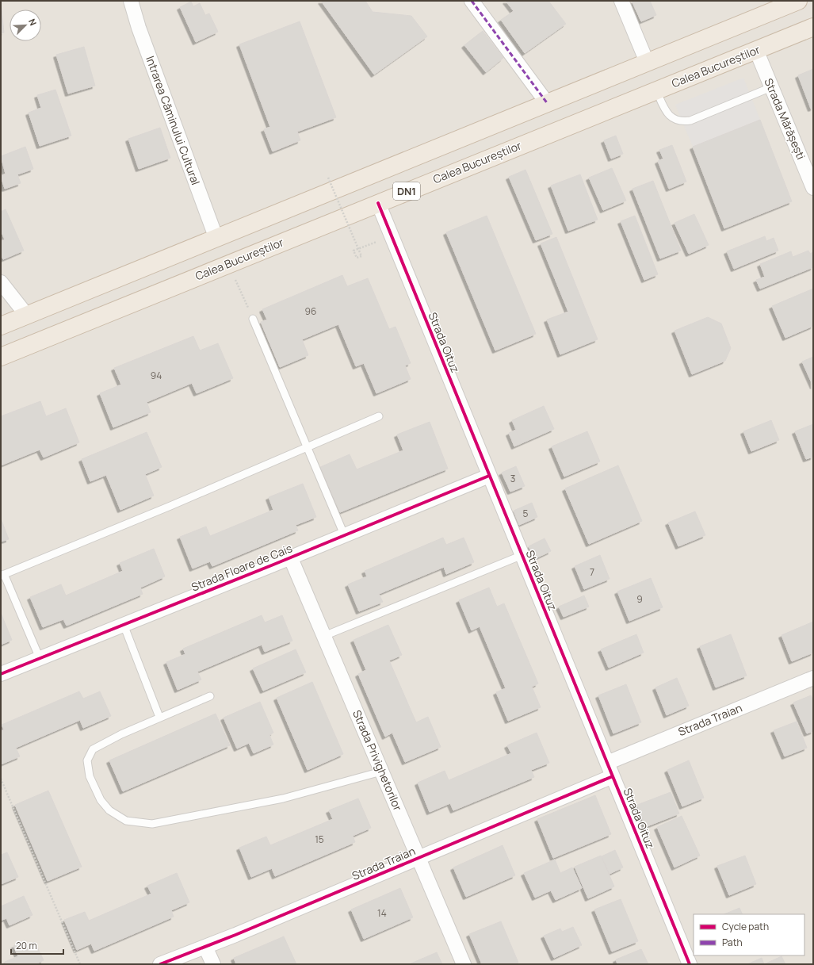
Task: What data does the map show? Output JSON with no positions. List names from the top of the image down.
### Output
{
  "streets": {
    "highway": ["Calea Bucureștilor", "DN1"],
    "street": [
      "Strada Mărășești",
      "Intrarea Căminului Cultural",
      "Strada Oituz",
      "Strada Floare de Cais",
      "Strada Traian",
      "Strada Privighetorilor"
    ]
  },
  "crossings": [
    ["Calea Bucureștilor", "Strada Mărășești"],
    ["Calea Bucureștilor", "Strada Oituz"],
    ["Intrarea Căminului Cultural", "DN1"],
    ["Strada Oituz", "Strada Floare de Cais"],
    ["Strada Oituz", "Strada Traian"],
    ["Strada Floare de Cais", "Strada Privighetorilor"],
    ["Strada Traian", "Strada Privighetorilor"]
  ],
  "house_numbers": [
    "96",
    "94",
    "3",
    "5",
    "7",
    "9",
    "15",
    "14"
  ],
  "legend": ["Cycle path", "Path"],
  "scale_bar": "20 m",
  "north": "top right"
}
